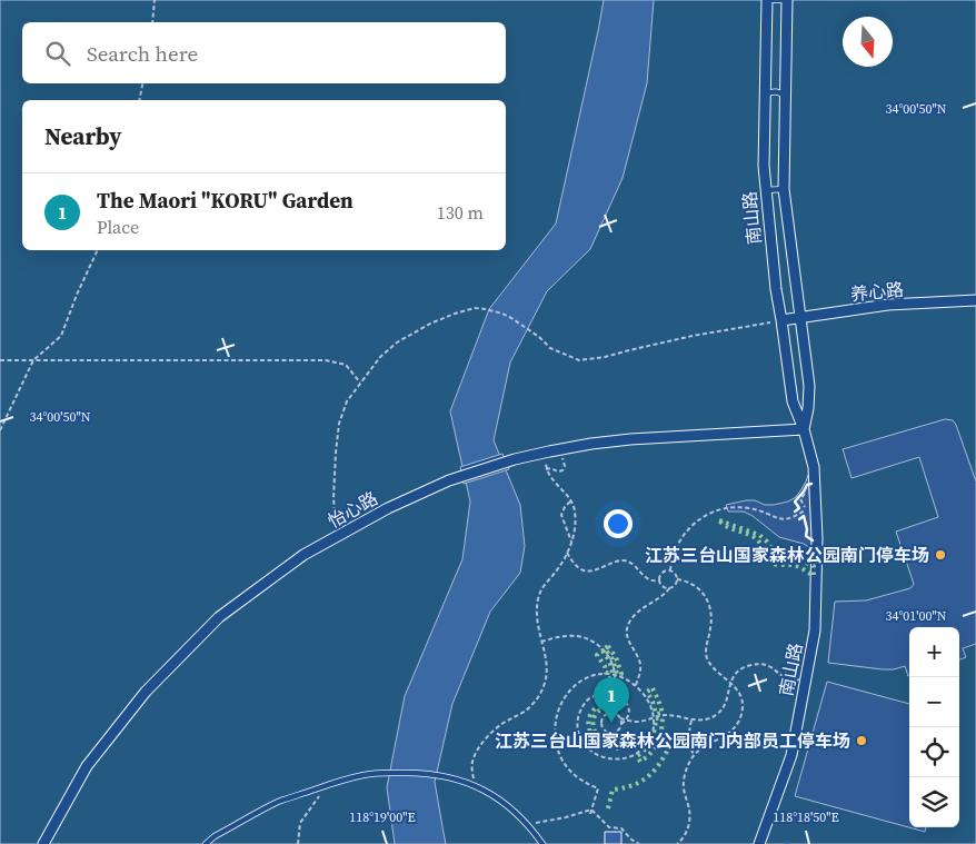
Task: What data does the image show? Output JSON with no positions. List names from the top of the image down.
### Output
{
  "streets": {
    "street": ["南山路", "养心路", "怡心路"]
  },
  "crossings": [
    ["南山路", "养心路"],
    ["南山路", "怡心路"]
  ],
  "places": ["江苏三台山国家森林公园南门停车场", "江苏三台山国家森林公园南门内部员工停车场"],
  "north": "bottom",
  "page": {
    "search": "Search here",
    "heading": "Nearby",
    "list": [
      {
        "mark": "1",
        "name": "The Maori \"KORU\" Garden",
        "note": "Place",
        "value": "130 m"
      }
    ],
    "map_buttons": ["+", "−"],
    "pins": "1"
  },
  "coordinates": [
    "34°00'50\"N",
    "34°01'00\"N",
    "118°19'00\"E",
    "118°18'50\"E"
  ]
}
